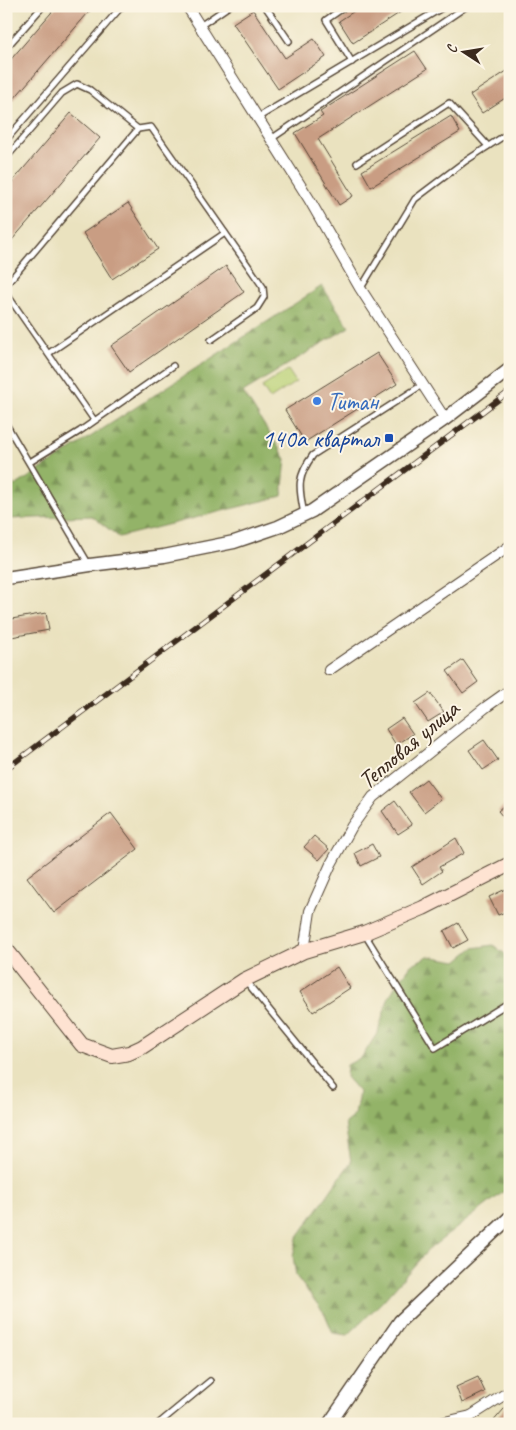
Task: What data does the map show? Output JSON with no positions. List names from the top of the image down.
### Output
{
  "streets": {
    "street": ["Тепловая улица"]
  },
  "places": {
    "other": ["Титан"],
    "transit": ["140а квартал"]
  },
  "north": "left"
}
